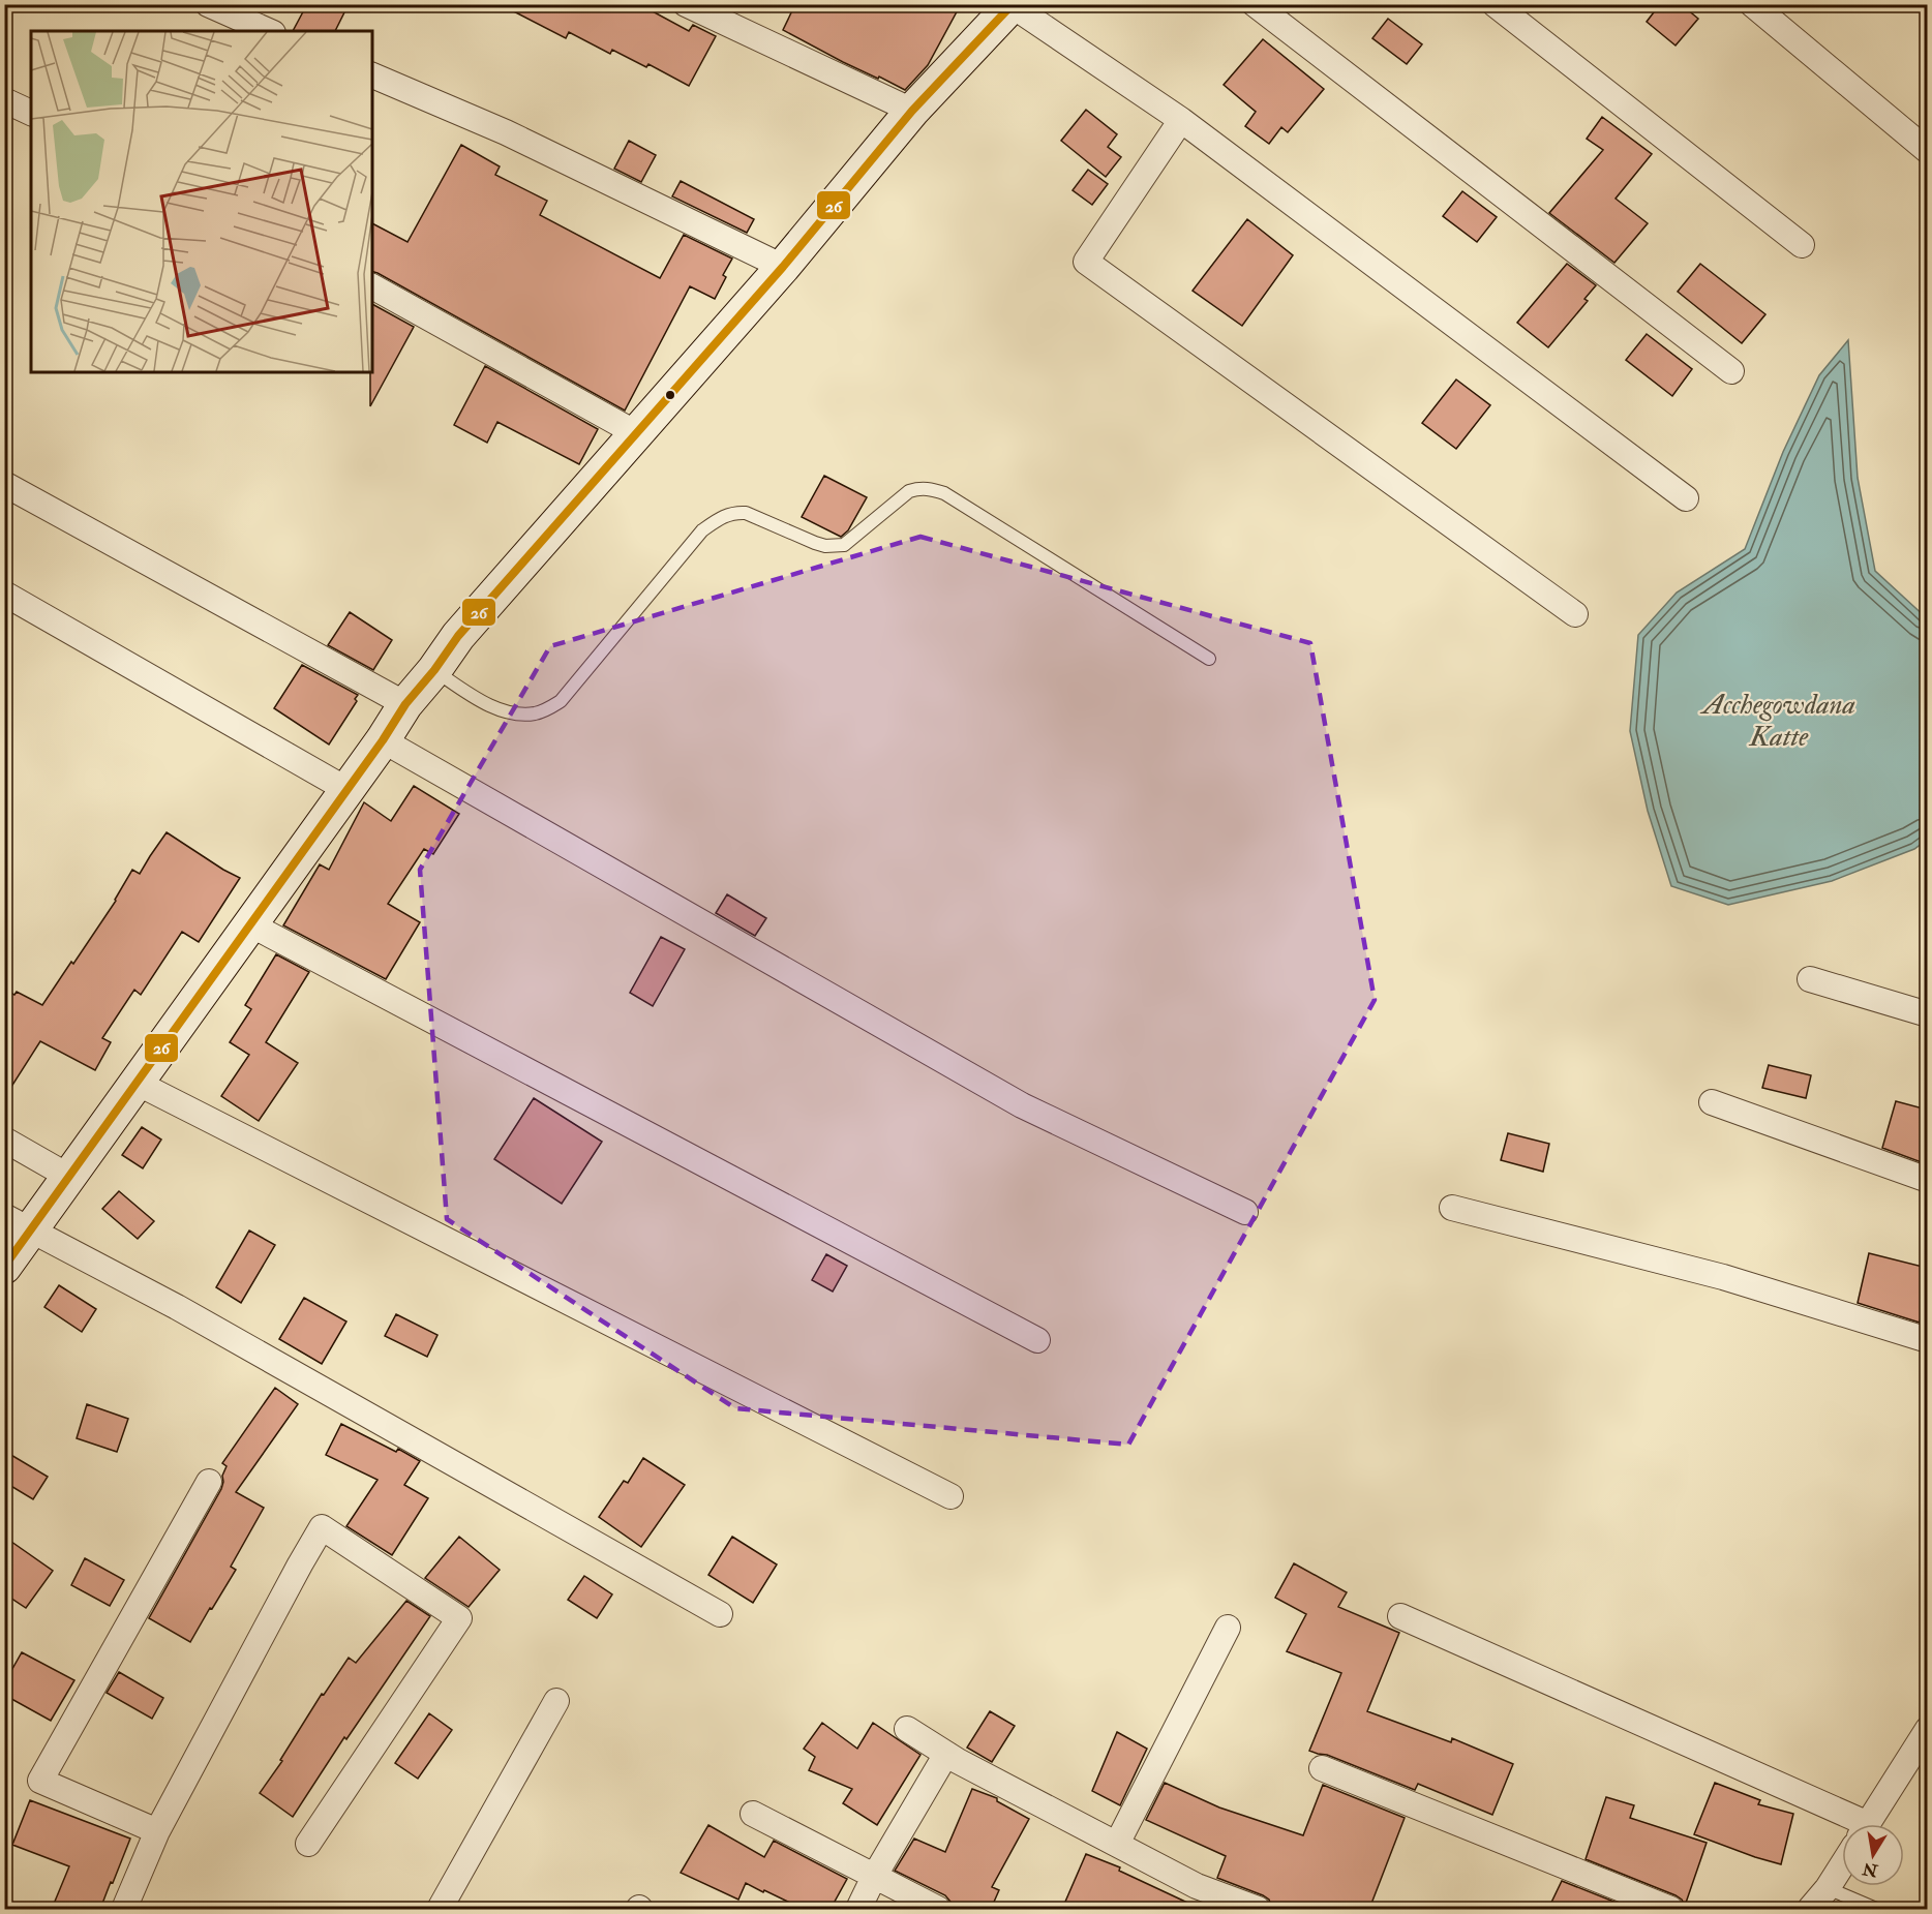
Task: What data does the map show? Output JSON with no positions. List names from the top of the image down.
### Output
{
  "water": ["Acchegowdana Katte"],
  "lines": ["transit line 26"],
  "north": "bottom"
}
